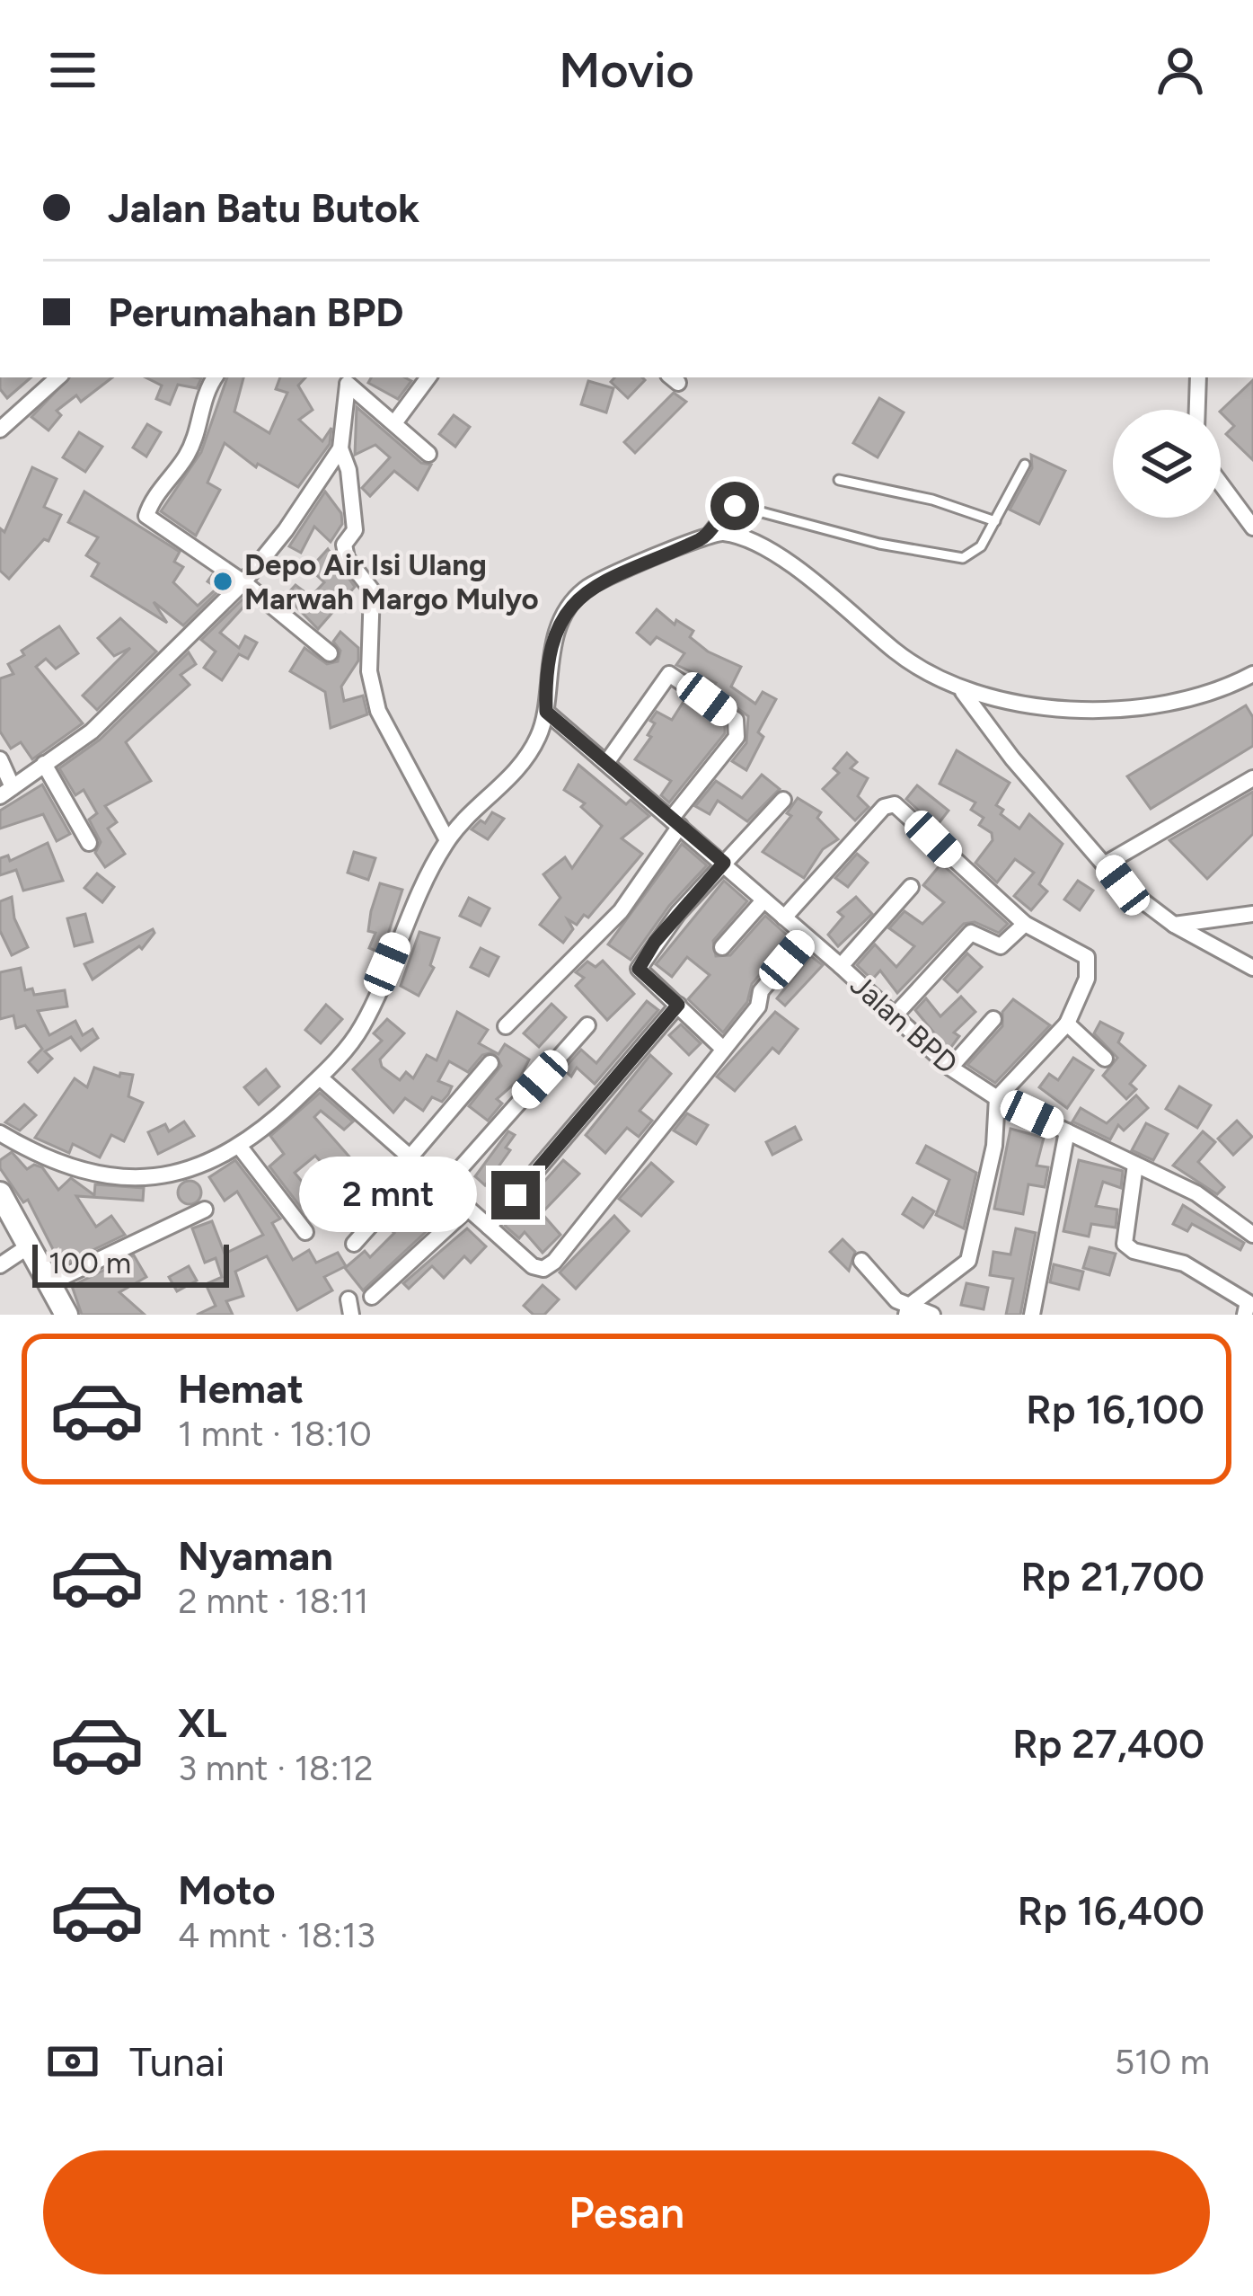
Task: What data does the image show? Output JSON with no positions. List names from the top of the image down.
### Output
{
  "streets": {
    "street": ["Jalan BPD"]
  },
  "places": ["Depo Air Isi Ulang Marwah Margo Mulyo"],
  "scale_bar": "100 m",
  "page": {
    "header": "Movio",
    "banner": ["Jalan Batu Butok", "Perumahan BPD"],
    "bubble": "2 mnt",
    "scale": "100 m",
    "list": [
      {
        "name": "Hemat",
        "note": "1 mnt · 18:10",
        "value": "Rp 16,100"
      },
      {
        "name": "Nyaman",
        "note": "2 mnt · 18:11",
        "value": "Rp 21,700"
      },
      {
        "name": "XL",
        "note": "3 mnt · 18:12",
        "value": "Rp 27,400"
      },
      {
        "name": "Moto",
        "note": "4 mnt · 18:13",
        "value": "Rp 16,400"
      }
    ],
    "pay": ["Tunai", "510 m"],
    "buttons": "Pesan"
  }
}
